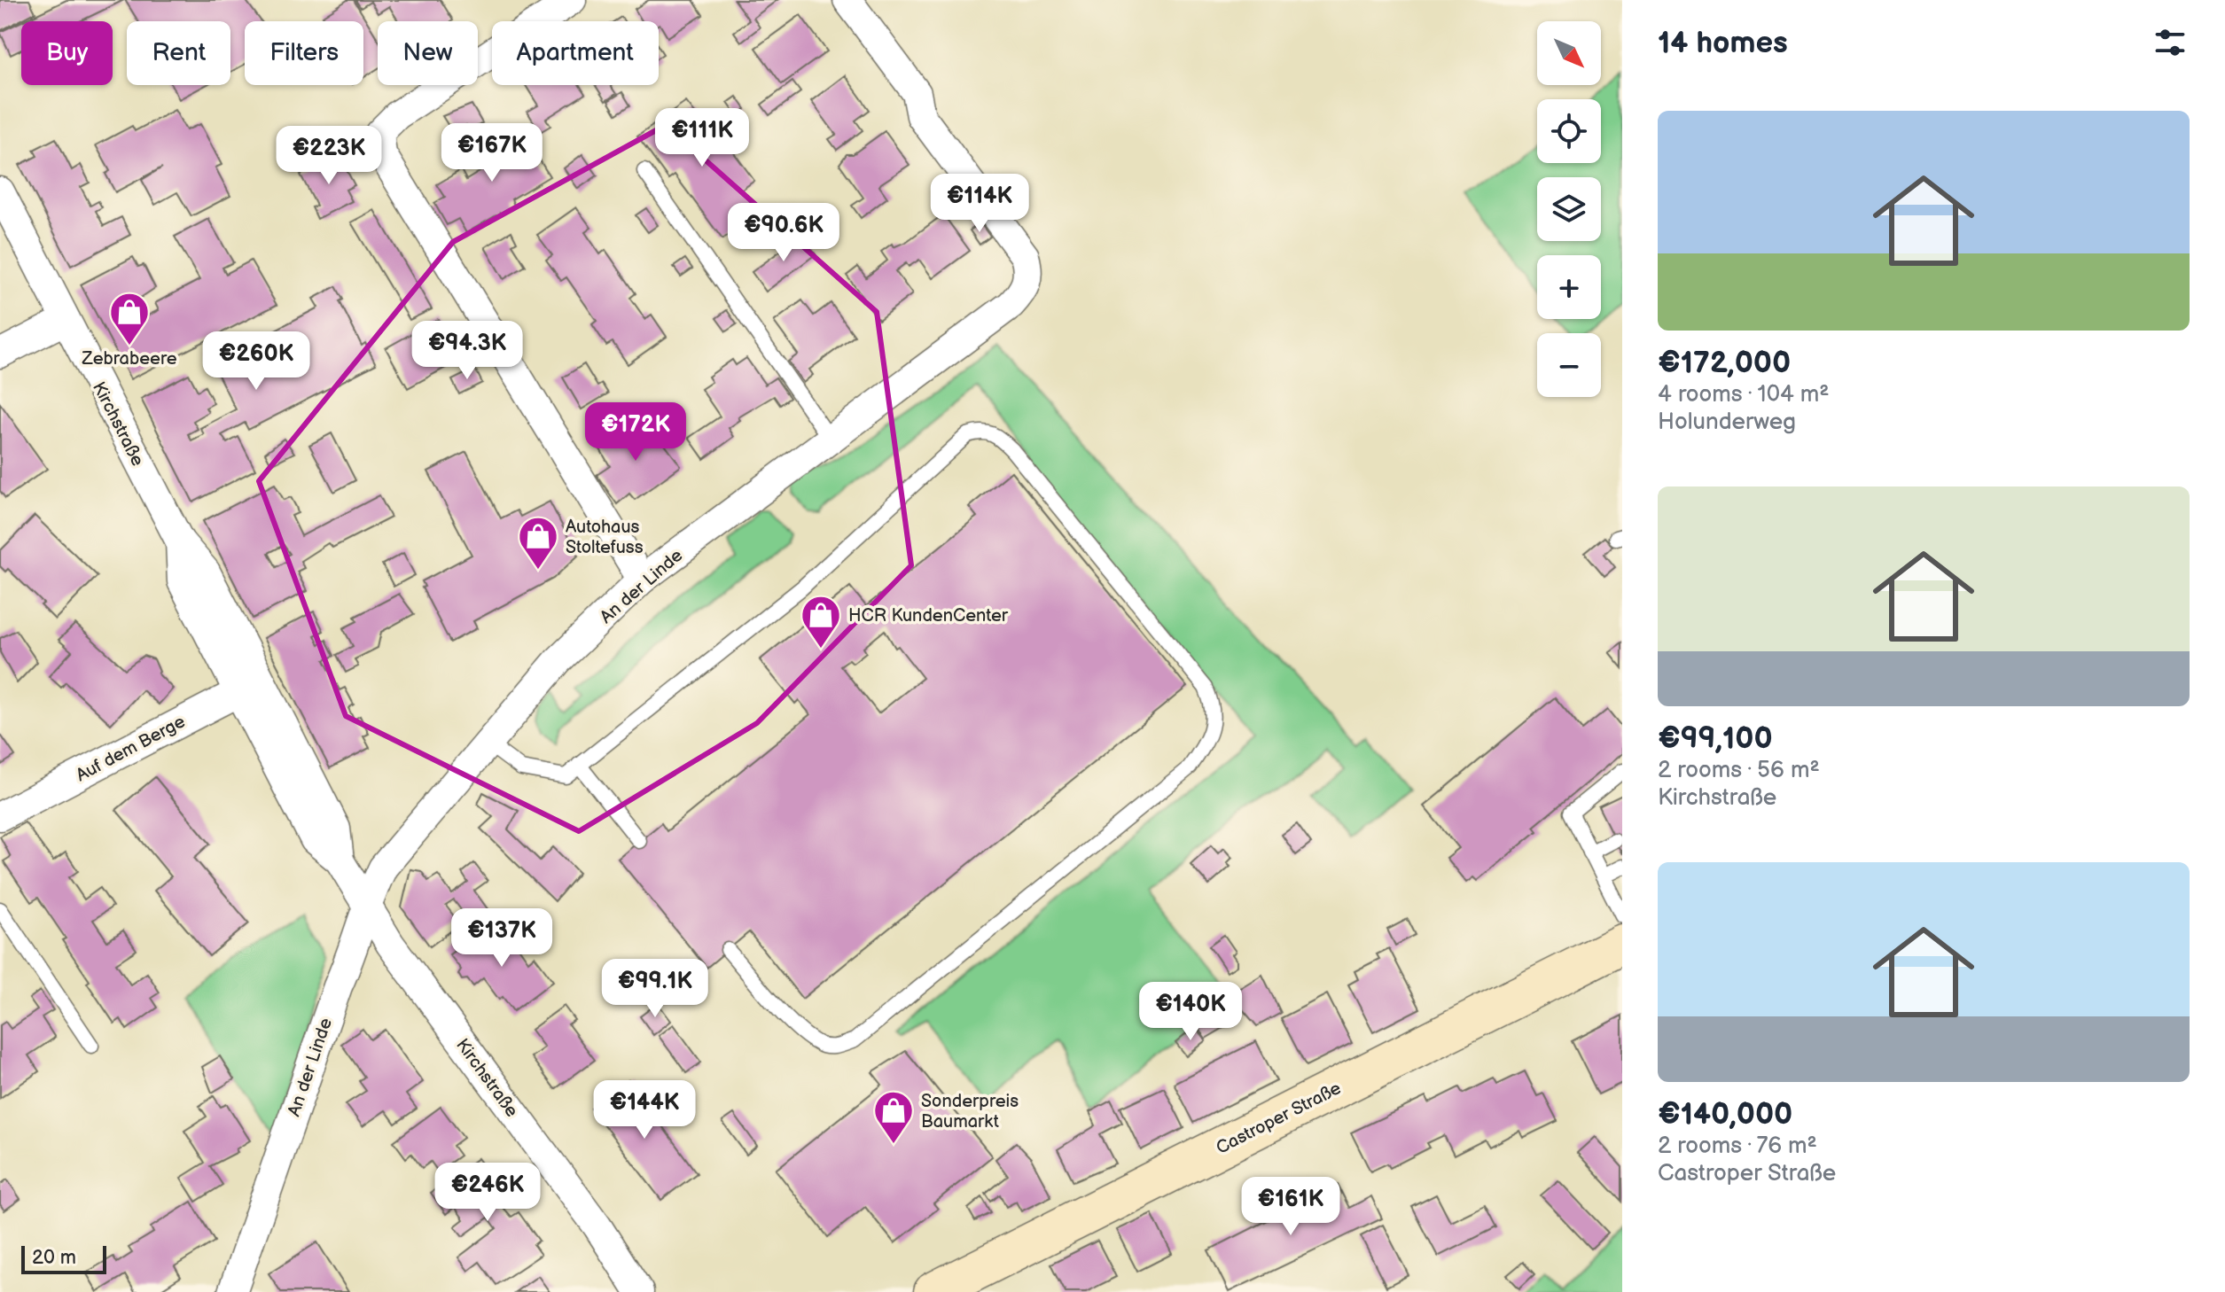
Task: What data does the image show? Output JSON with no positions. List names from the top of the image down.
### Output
{
  "streets": {
    "main road": ["Castroper Straße"],
    "street": ["Kirchstraße", "An der Linde", "Auf dem Berge"]
  },
  "crossings": [
    ["Kirchstraße", "An der Linde"],
    ["Kirchstraße", "Auf dem Berge"]
  ],
  "places": {
    "shop": [
      "Zebrabeere",
      "Autohaus Stoltefuss",
      "HCR KundenCenter",
      "Sonderpreis Baumarkt"
    ]
  },
  "scale_bar": "20 m",
  "north": "bottom right",
  "page": {
    "heading": "14 homes",
    "map_buttons": ["+", "−"],
    "chip": [
      "Buy",
      "Rent",
      "Filters",
      "New",
      "Apartment"
    ],
    "list": [
      {
        "name": "€172,000",
        "note": "4 rooms · 104 m² · Holunderweg"
      },
      {
        "name": "€99,100",
        "note": "2 rooms · 56 m² · Kirchstraße"
      },
      {
        "name": "€140,000",
        "note": "2 rooms · 76 m² · Castroper Straße"
      }
    ],
    "price": [
      "€111K",
      "€167K",
      "€223K",
      "€114K",
      "€90.6K",
      "€94.3K",
      "€260K",
      "€172K",
      "€137K",
      "€99.1K",
      "€140K",
      "€144K",
      "€246K",
      "€161K"
    ],
    "scale": "20 m"
  }
}
